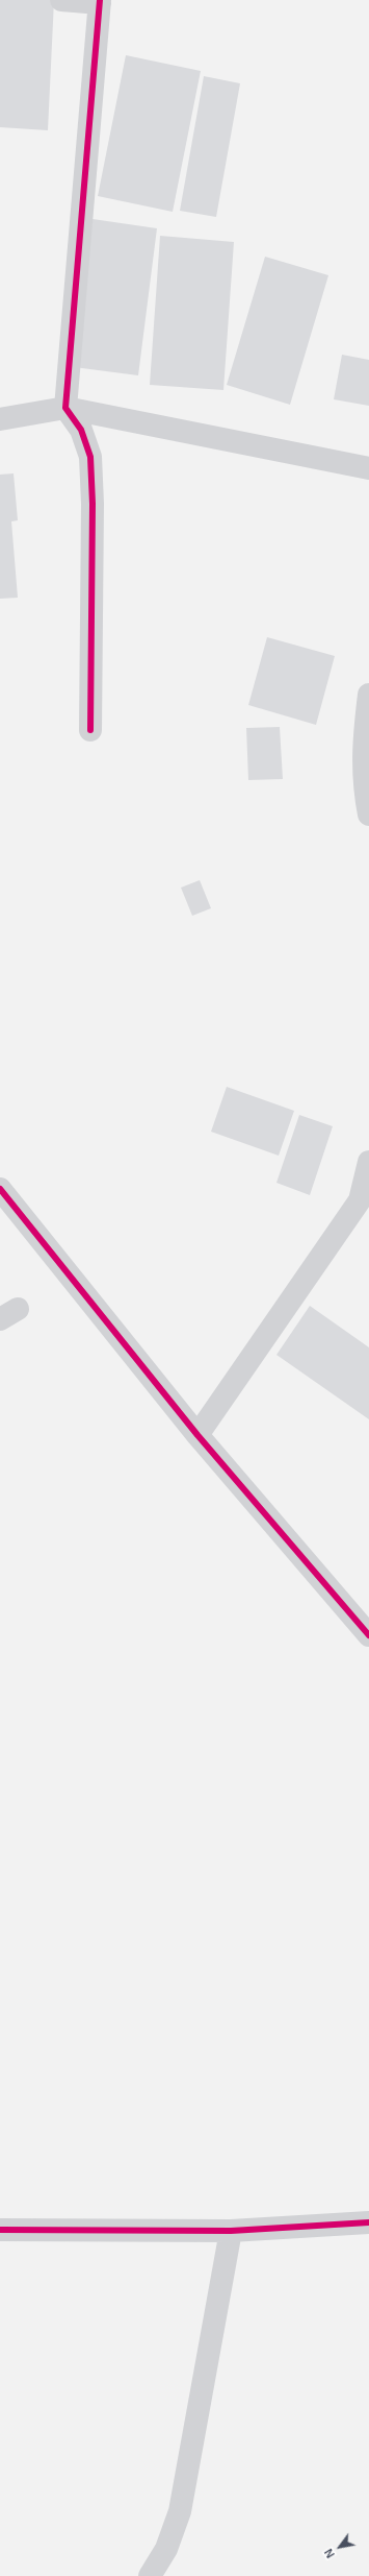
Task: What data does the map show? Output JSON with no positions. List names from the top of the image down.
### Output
{
  "north": "bottom left"
}
